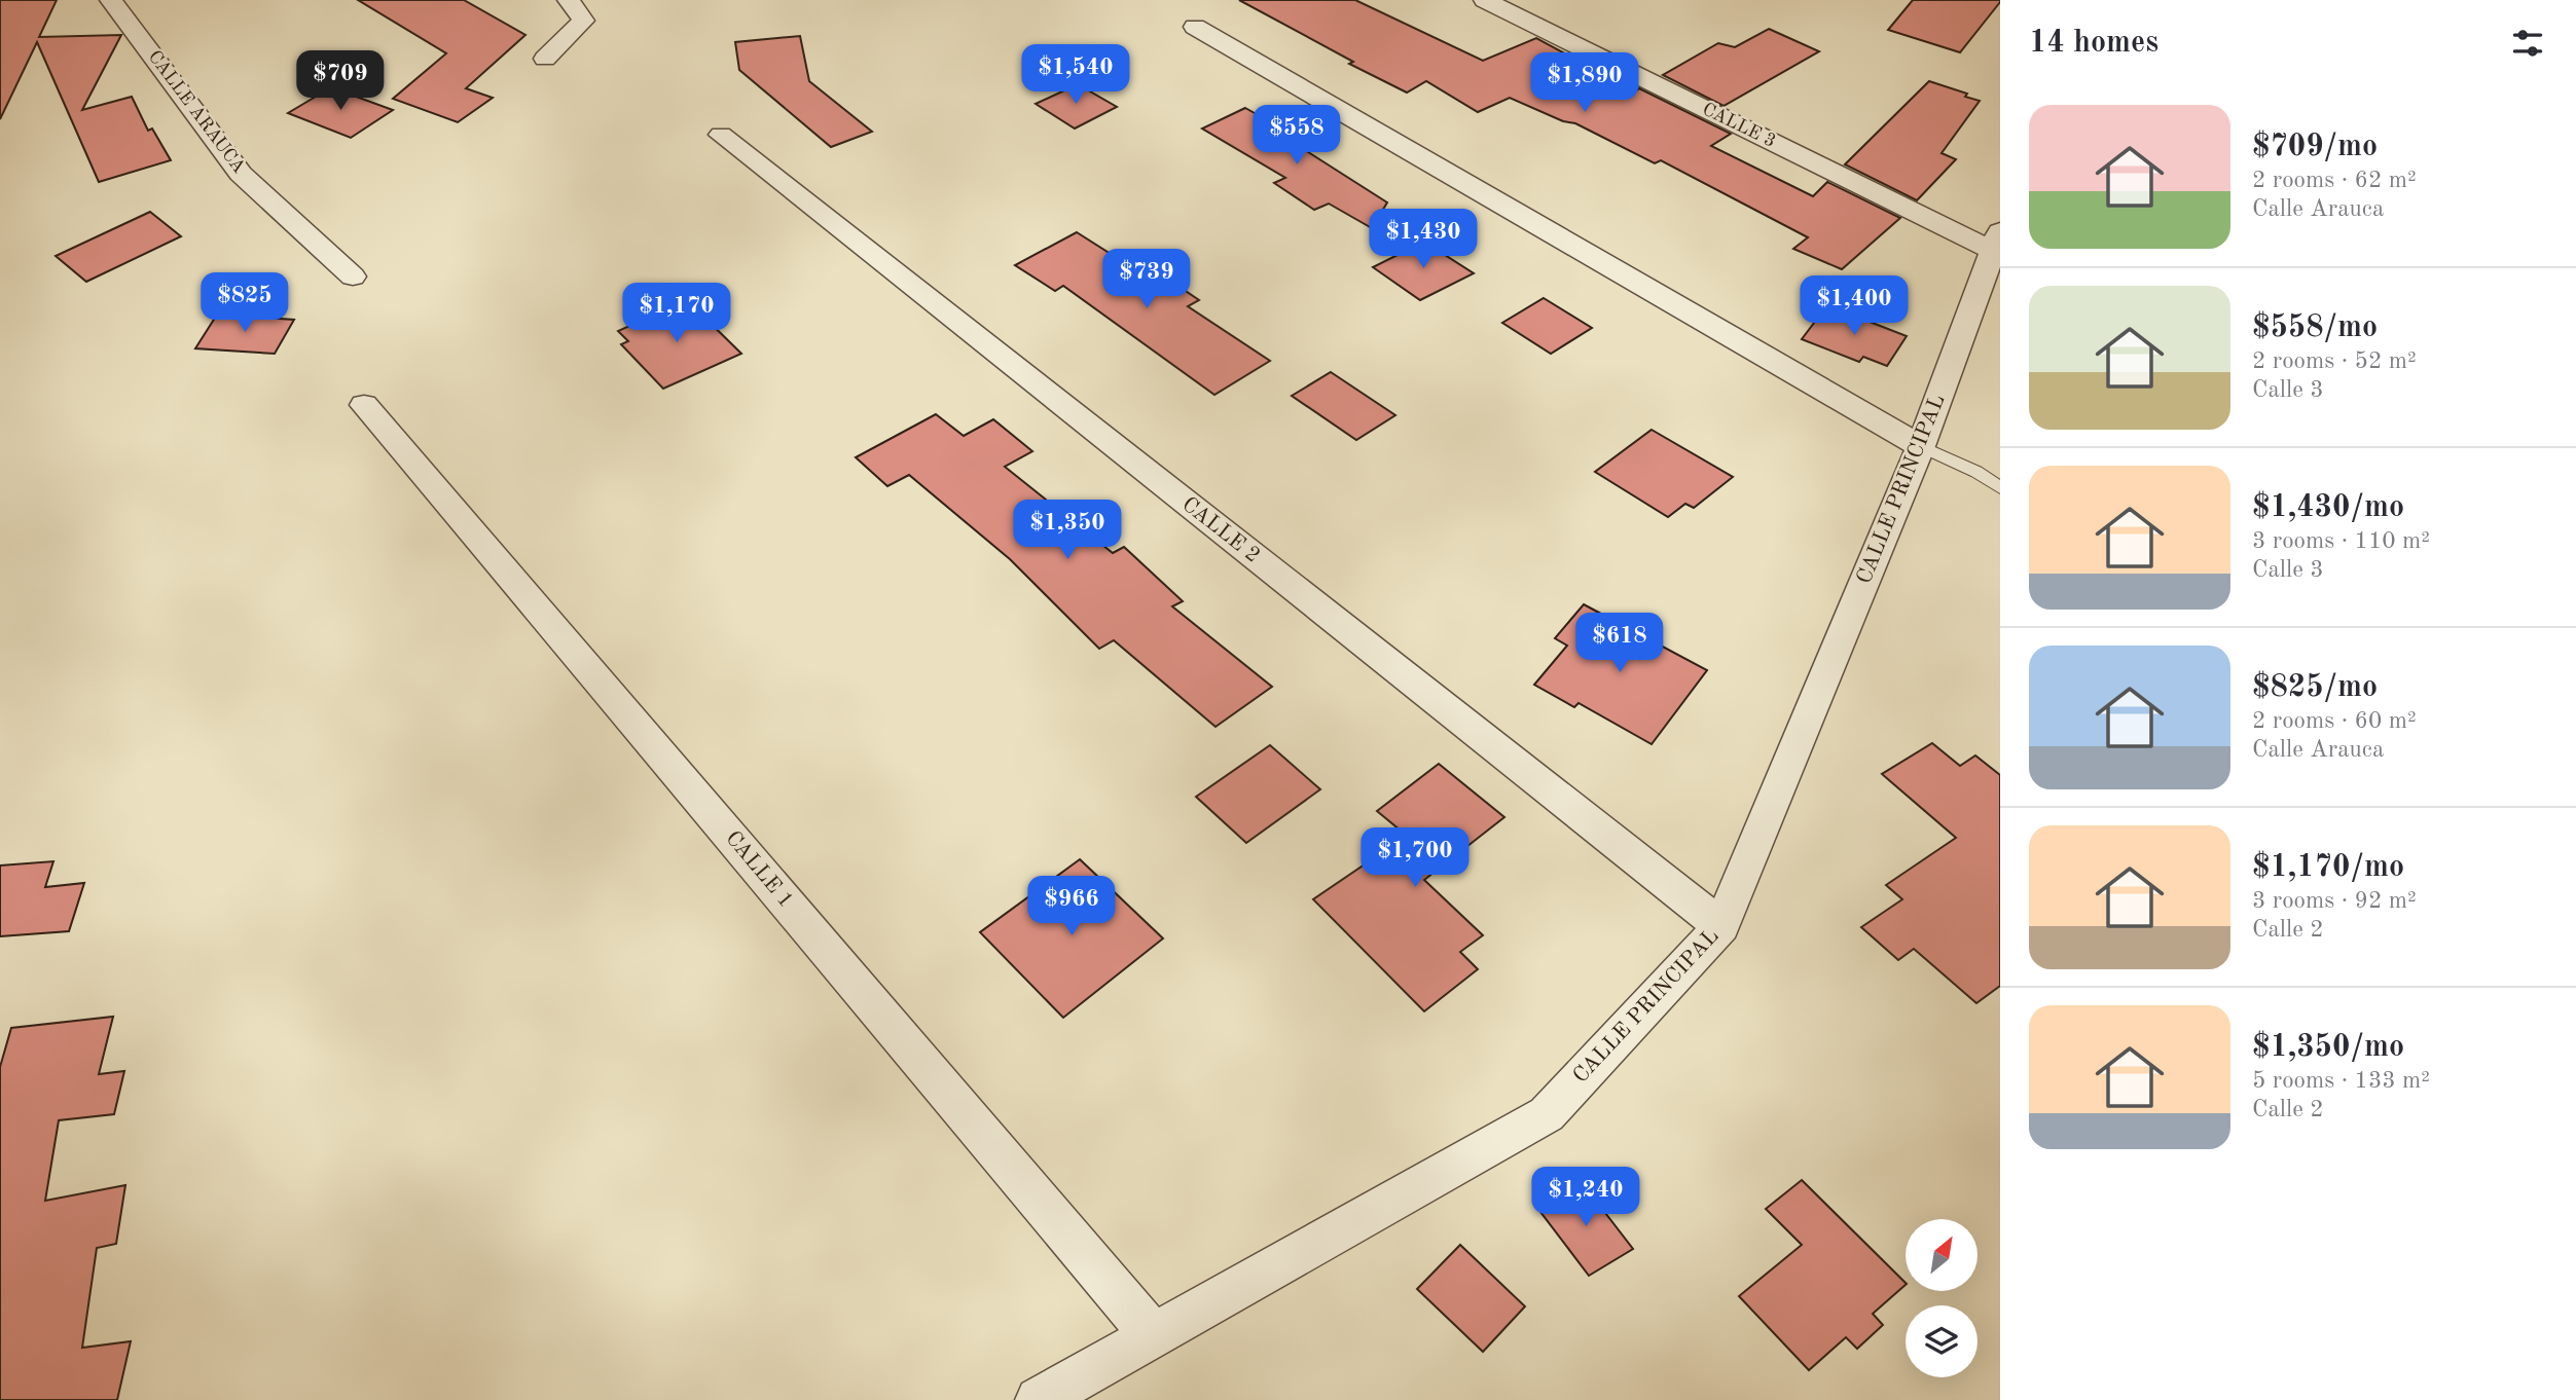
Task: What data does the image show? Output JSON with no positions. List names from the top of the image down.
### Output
{
  "streets": {
    "street": [
      "CALLE ARAUCA",
      "CALLE 3",
      "CALLE PRINCIPAL",
      "CALLE 2",
      "CALLE 1"
    ]
  },
  "crossings": [
    ["CALLE 3", "CALLE PRINCIPAL"],
    ["CALLE PRINCIPAL", "CALLE 2"],
    ["CALLE PRINCIPAL", "CALLE 1"]
  ],
  "north": "top right",
  "page": {
    "heading": "14 homes",
    "price": [
      "$1,540",
      "$709",
      "$1,890",
      "$558",
      "$1,430",
      "$739",
      "$825",
      "$1,400",
      "$1,170",
      "$1,350",
      "$618",
      "$1,700",
      "$966",
      "$1,240"
    ],
    "list": [
      {
        "name": "$709/mo",
        "note": "2 rooms · 62 m² · Calle Arauca"
      },
      {
        "name": "$558/mo",
        "note": "2 rooms · 52 m² · Calle 3"
      },
      {
        "name": "$1,430/mo",
        "note": "3 rooms · 110 m² · Calle 3"
      },
      {
        "name": "$825/mo",
        "note": "2 rooms · 60 m² · Calle Arauca"
      },
      {
        "name": "$1,170/mo",
        "note": "3 rooms · 92 m² · Calle 2"
      },
      {
        "name": "$1,350/mo",
        "note": "5 rooms · 133 m² · Calle 2"
      }
    ]
  }
}
